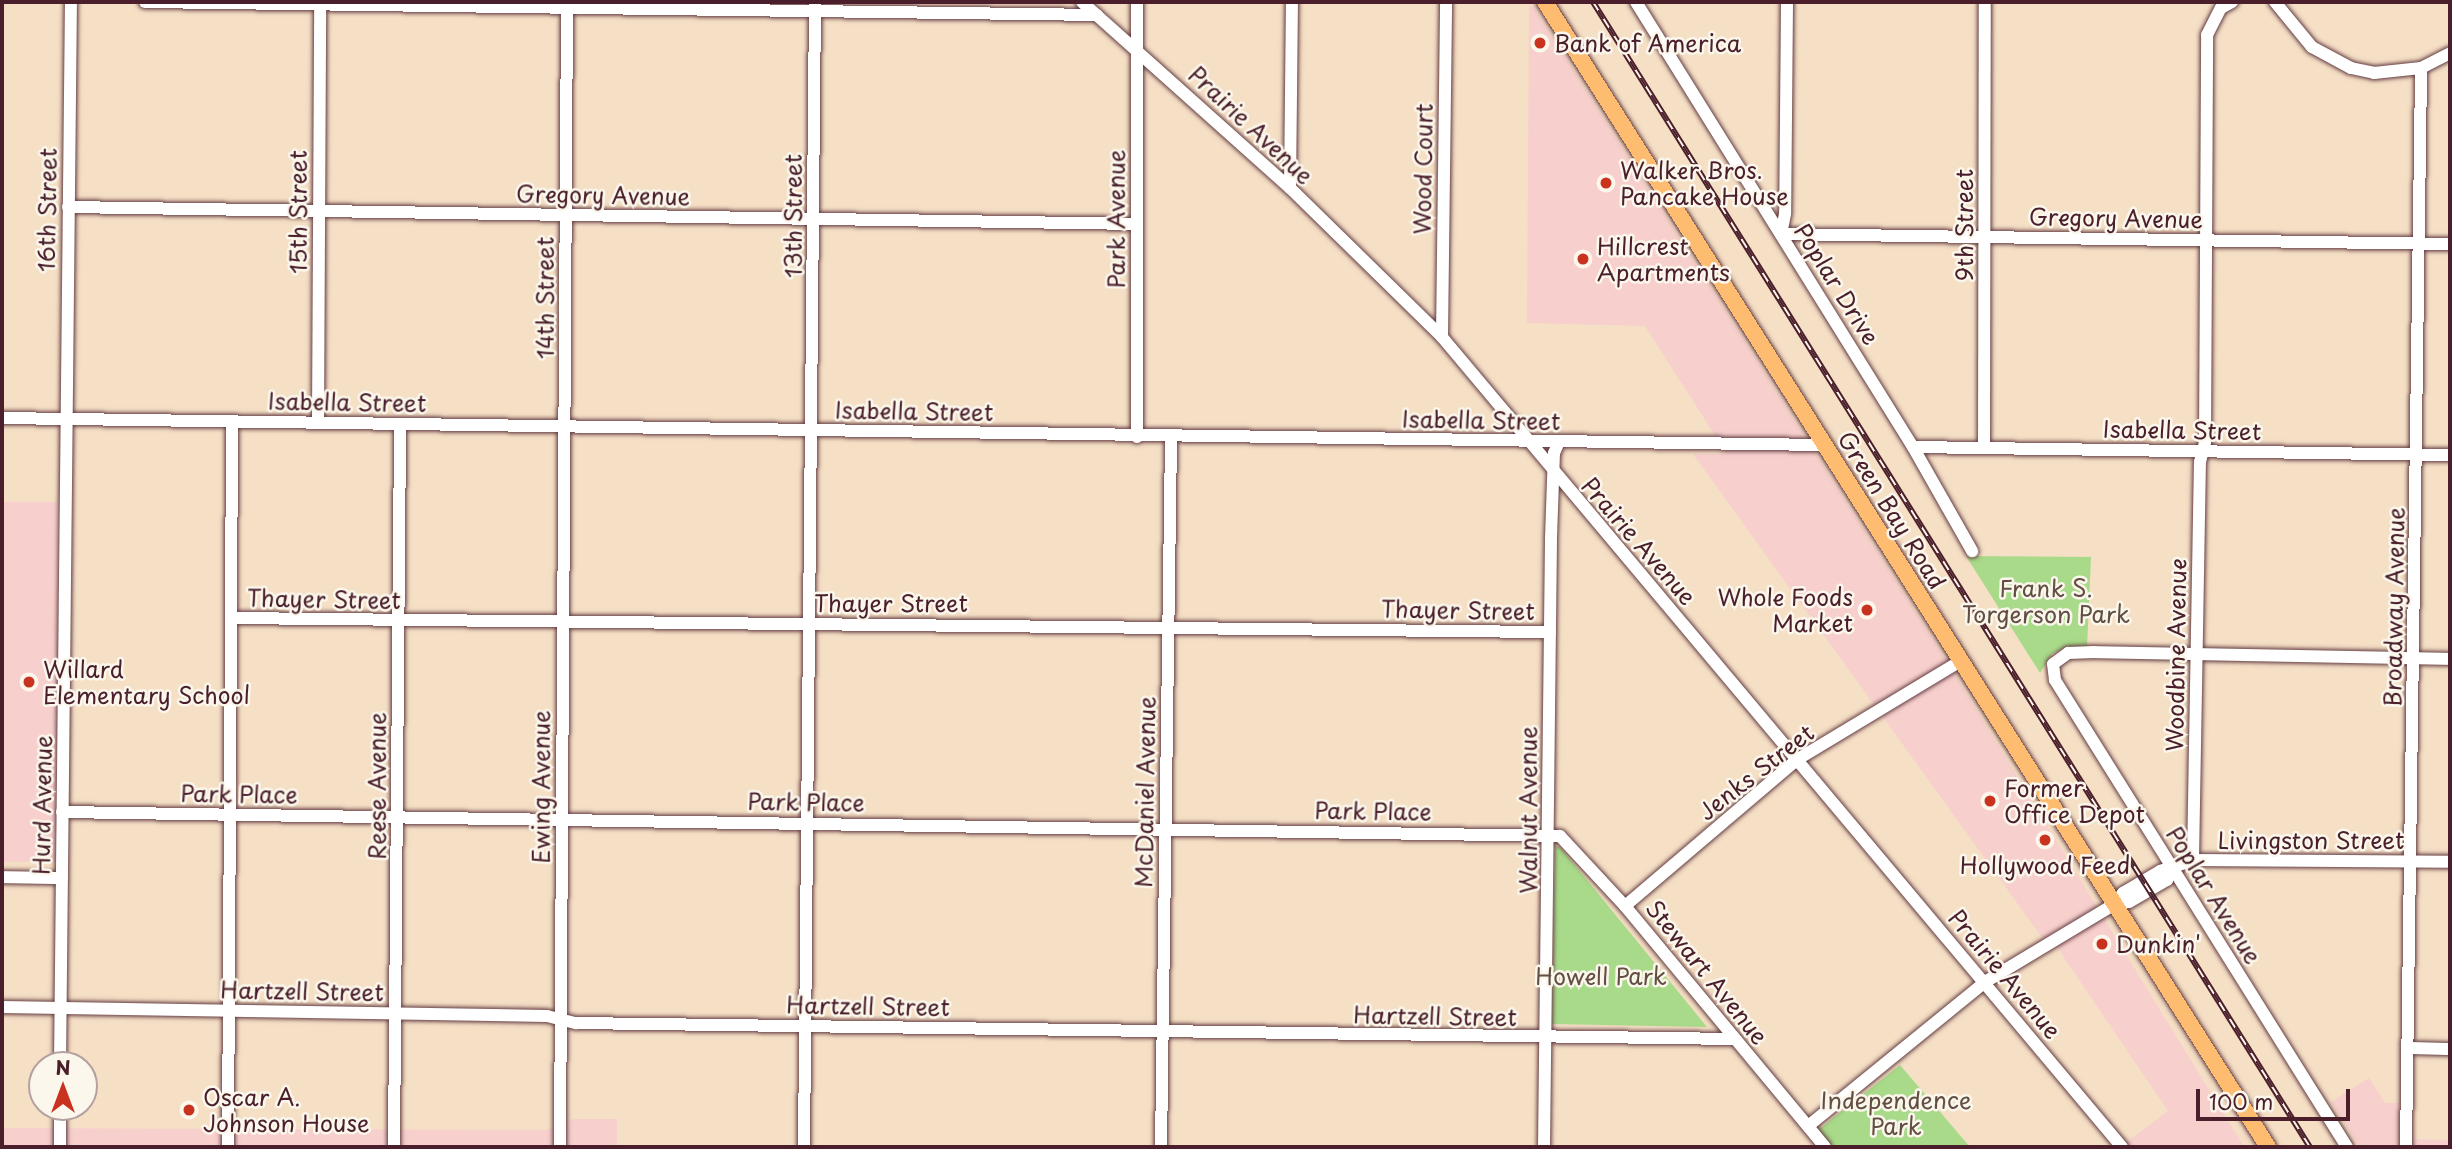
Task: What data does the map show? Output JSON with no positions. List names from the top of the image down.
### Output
{
  "streets": {
    "main road": ["Green Bay Road"],
    "street": [
      "Prairie Avenue",
      "Wood Court",
      "Gregory Avenue",
      "16th Street",
      "15th Street",
      "13th Street",
      "Park Avenue",
      "9th Street",
      "Poplar Drive",
      "14th Street",
      "Isabella Street",
      "Thayer Street",
      "Broadway Avenue",
      "Woodbine Avenue",
      "Jenks Street",
      "Reese Avenue",
      "Ewing Avenue",
      "McDaniel Avenue",
      "Park Place",
      "Hurd Avenue",
      "Walnut Avenue",
      "Livingston Street",
      "Poplar Avenue",
      "Stewart Avenue",
      "Hartzell Street"
    ]
  },
  "crossings": [
    ["Prairie Avenue", "Wood Court"],
    ["Prairie Avenue", "Park Avenue"],
    ["Prairie Avenue", "Isabella Street"],
    ["Prairie Avenue", "Jenks Street"],
    ["Prairie Avenue", "Walnut Avenue"],
    ["Prairie Avenue", "Livingston Street"],
    ["Gregory Avenue", "16th Street"],
    ["Gregory Avenue", "15th Street"],
    ["Gregory Avenue", "13th Street"],
    ["Gregory Avenue", "Park Avenue"],
    ["Gregory Avenue", "9th Street"],
    ["Gregory Avenue", "Poplar Drive"],
    ["Gregory Avenue", "14th Street"],
    ["Gregory Avenue", "Broadway Avenue"],
    ["Gregory Avenue", "Woodbine Avenue"],
    ["16th Street", "Isabella Street"],
    ["16th Street", "Hurd Avenue"],
    ["15th Street", "Isabella Street"],
    ["13th Street", "Isabella Street"],
    ["13th Street", "Thayer Street"],
    ["13th Street", "Park Place"],
    ["13th Street", "Hartzell Street"],
    ["Park Avenue", "Isabella Street"],
    ["9th Street", "Isabella Street"],
    ["Poplar Drive", "Isabella Street"],
    ["14th Street", "Isabella Street"],
    ["14th Street", "Ewing Avenue"],
    ["Isabella Street", "Green Bay Road"],
    ["Isabella Street", "Broadway Avenue"],
    ["Isabella Street", "Woodbine Avenue"],
    ["Isabella Street", "Reese Avenue"],
    ["Isabella Street", "Ewing Avenue"],
    ["Isabella Street", "McDaniel Avenue"],
    ["Isabella Street", "Hurd Avenue"],
    ["Isabella Street", "Walnut Avenue"],
    ["Green Bay Road", "Jenks Street"],
    ["Green Bay Road", "Livingston Street"],
    ["Thayer Street", "Reese Avenue"],
    ["Thayer Street", "Ewing Avenue"],
    ["Thayer Street", "McDaniel Avenue"],
    ["Thayer Street", "Walnut Avenue"],
    ["Broadway Avenue", "Livingston Street"],
    ["Woodbine Avenue", "Livingston Street"],
    ["Woodbine Avenue", "Poplar Avenue"],
    ["Jenks Street", "Stewart Avenue"],
    ["Reese Avenue", "Park Place"],
    ["Reese Avenue", "Hartzell Street"],
    ["Ewing Avenue", "Park Place"],
    ["Ewing Avenue", "Hartzell Street"],
    ["McDaniel Avenue", "Park Place"],
    ["McDaniel Avenue", "Hartzell Street"],
    ["Park Place", "Hurd Avenue"],
    ["Park Place", "Walnut Avenue"],
    ["Park Place", "Stewart Avenue"],
    ["Hurd Avenue", "Hartzell Street"],
    ["Walnut Avenue", "Stewart Avenue"],
    ["Walnut Avenue", "Hartzell Street"],
    ["Livingston Street", "Poplar Avenue"],
    ["Livingston Street", "Stewart Avenue"],
    ["Stewart Avenue", "Hartzell Street"]
  ],
  "parks": ["Frank S. Torgerson Park", "Howell Park", "Independence Park"],
  "places": [
    "Bank of America",
    "Walker Bros. Pancake House",
    "Hillcrest Apartments",
    "Whole Foods Market",
    "Willard Elementary School",
    "Former Office Depot",
    "Hollywood Feed",
    "Dunkin'",
    "Oscar A. Johnson House"
  ],
  "scale_bar": "100 m",
  "north": "top"
}
